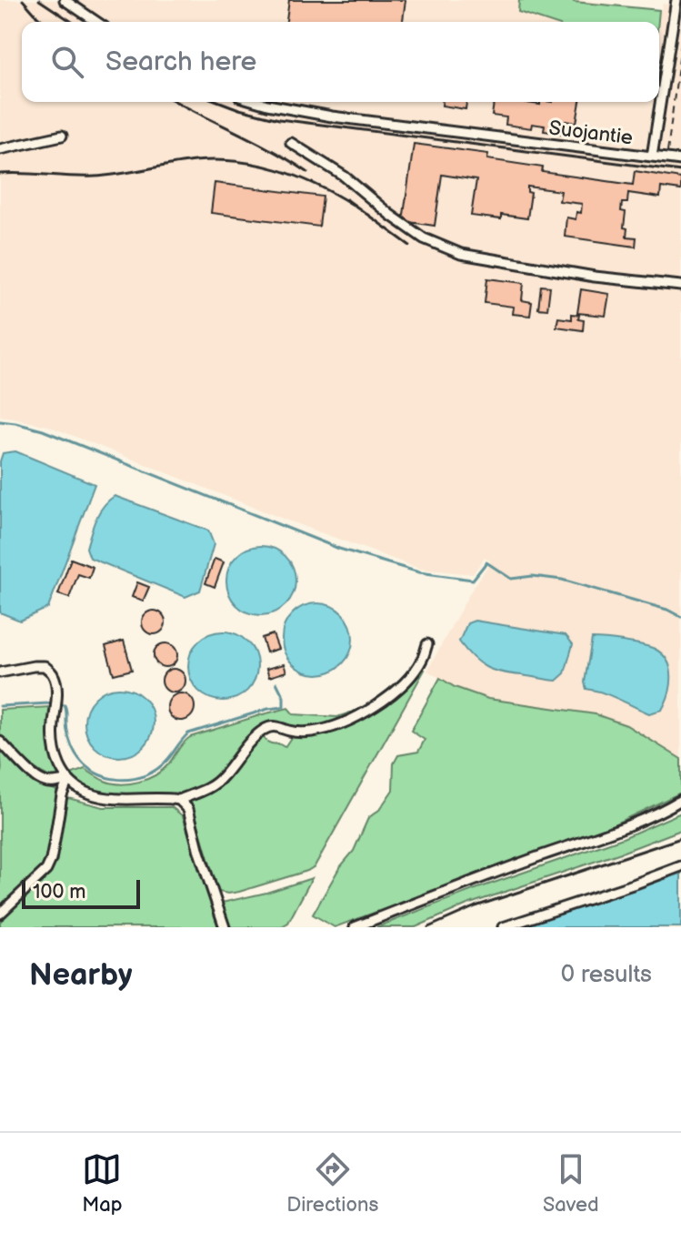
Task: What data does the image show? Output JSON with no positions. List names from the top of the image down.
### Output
{
  "streets": {
    "lane": ["Suojantie"]
  },
  "scale_bar": "100 m",
  "page": {
    "search": "Search here",
    "scale": "100 m",
    "heading": ["Nearby", "0 results"],
    "nav": ["Map", "Directions", "Saved"]
  }
}
